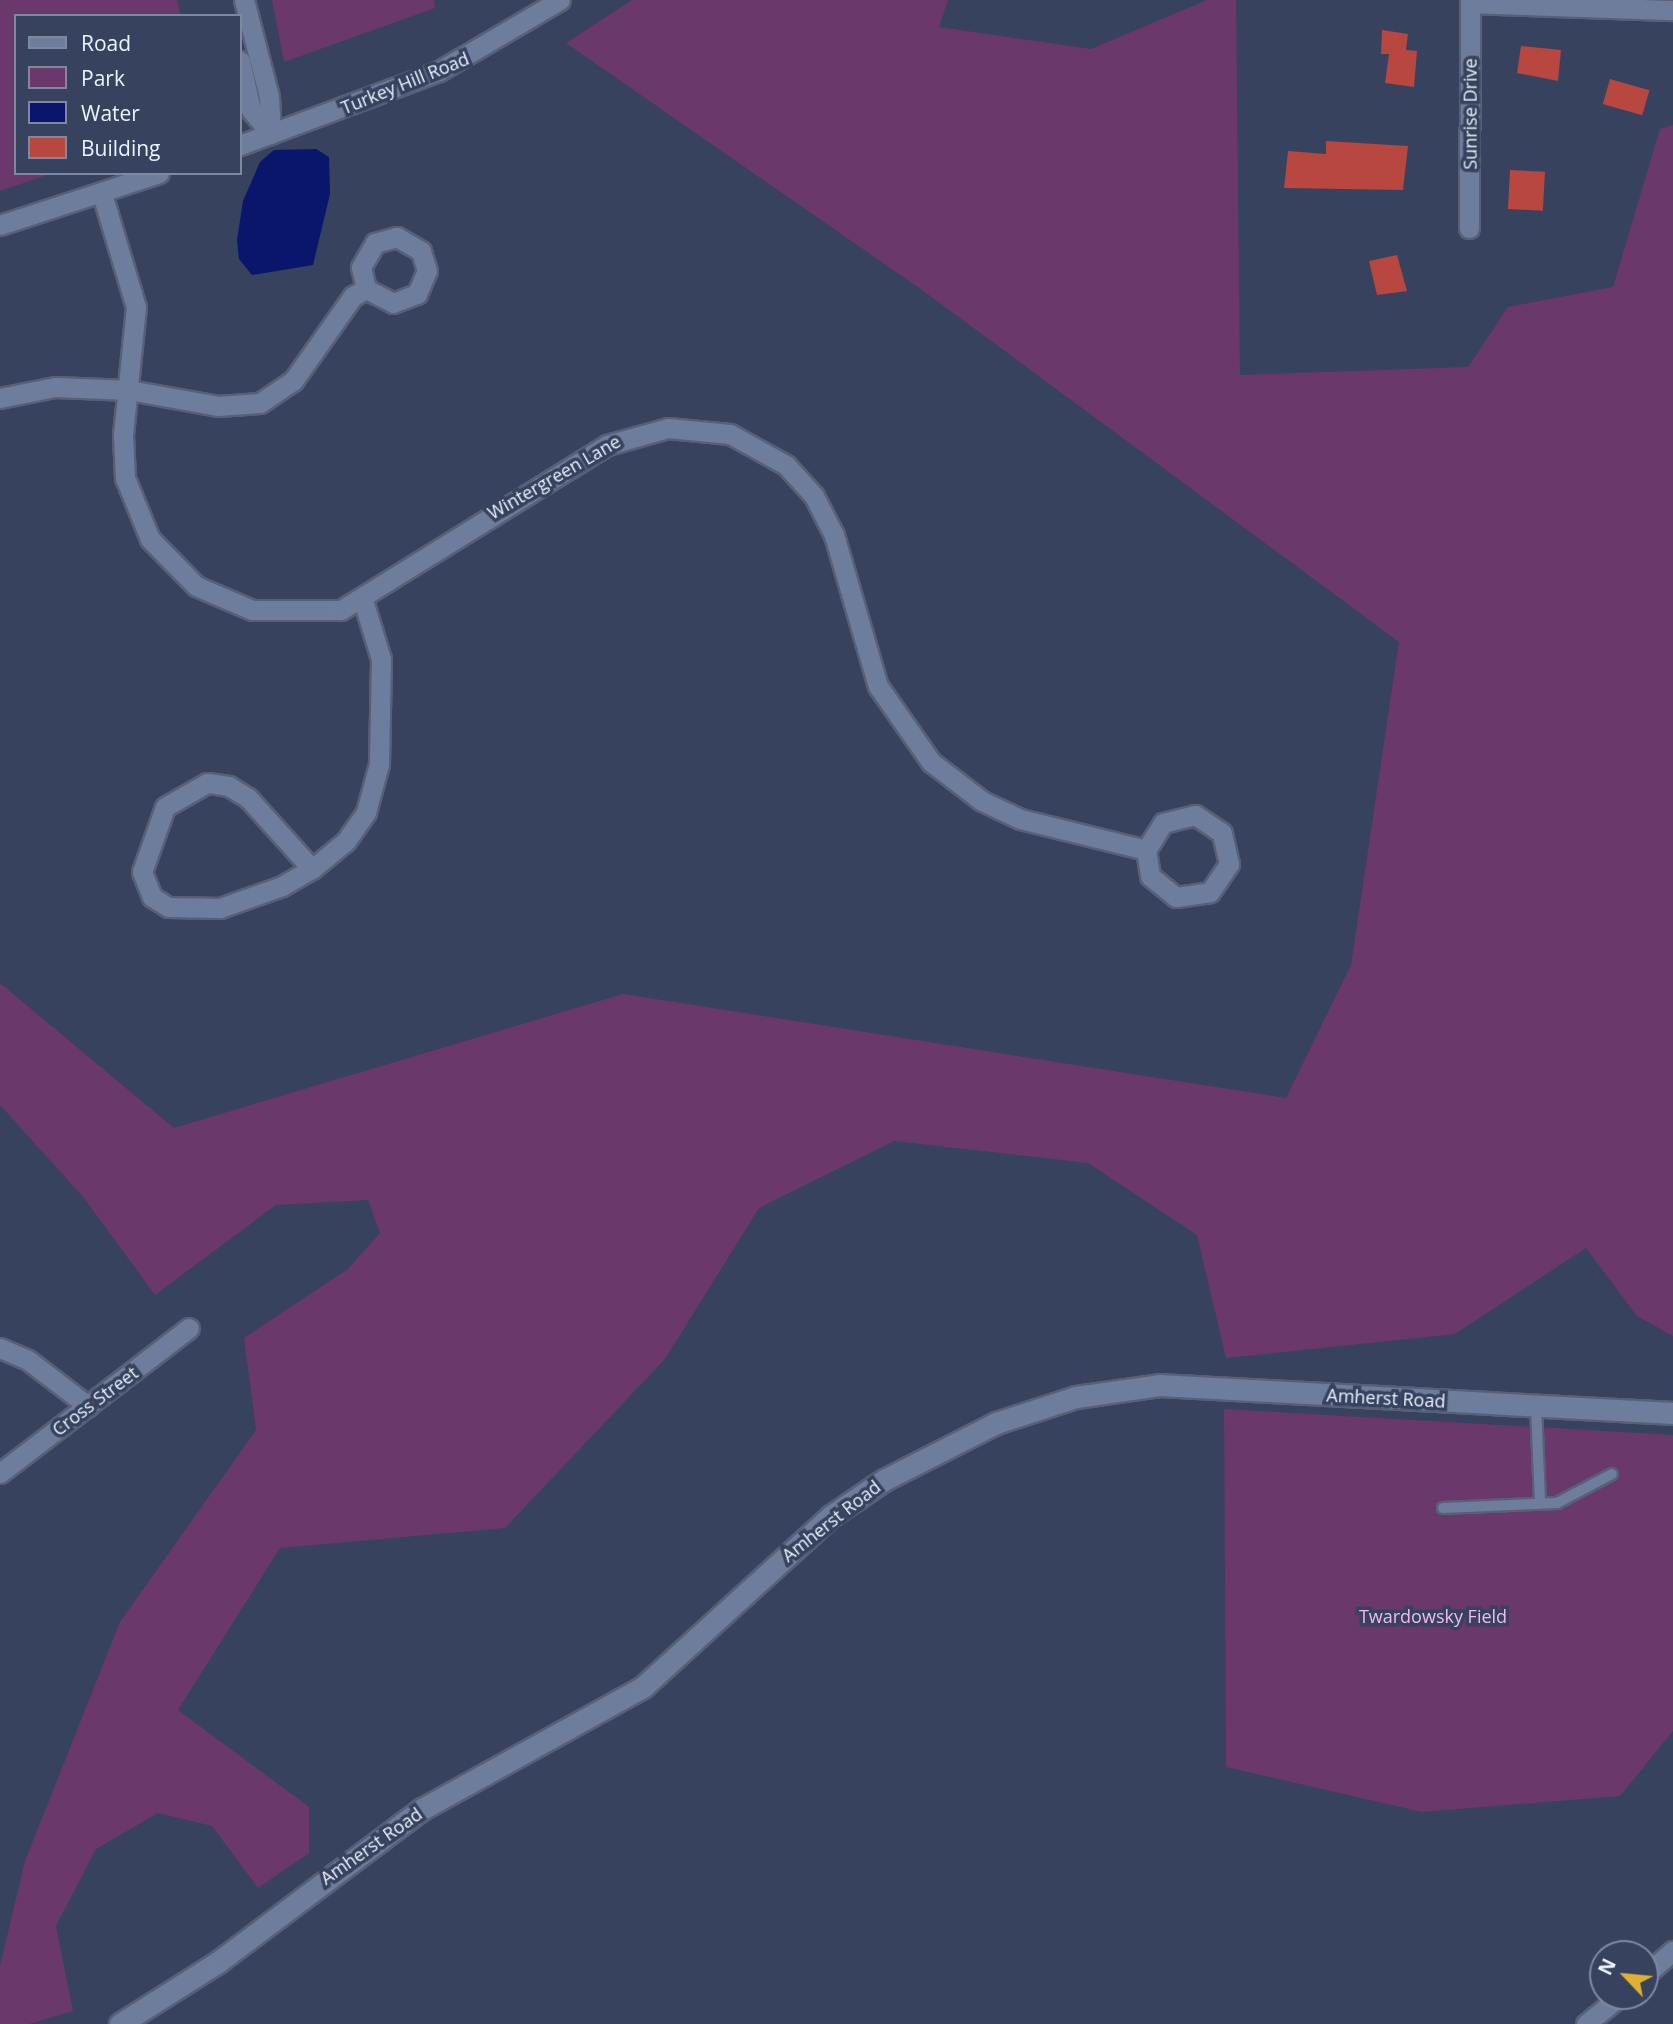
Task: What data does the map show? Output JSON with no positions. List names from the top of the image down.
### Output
{
  "streets": {
    "street": [
      "Turkey Hill Road",
      "Sunrise Drive",
      "Wintergreen Lane",
      "Amherst Road",
      "Cross Street"
    ]
  },
  "parks": ["Twardowsky Field"],
  "legend": [
    "Road",
    "Park",
    "Water",
    "Building"
  ],
  "north": "top left"
}
